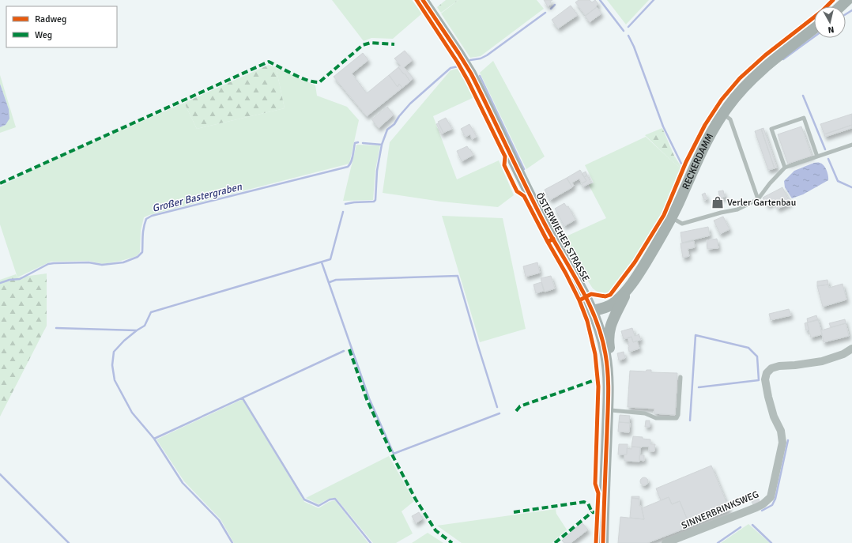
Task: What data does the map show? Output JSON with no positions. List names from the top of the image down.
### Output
{
  "streets": {
    "street": ["RECKERDAMM", "ÖSTERWIEHER STRASSE", "SINNERBRINKSWEG"]
  },
  "crossings": [
    ["RECKERDAMM", "ÖSTERWIEHER STRASSE"]
  ],
  "water": ["Großer Bastergraben"],
  "places": {
    "shop": ["Verler Gartenbau"]
  },
  "legend": ["Radweg", "Weg"],
  "north": "bottom"
}
